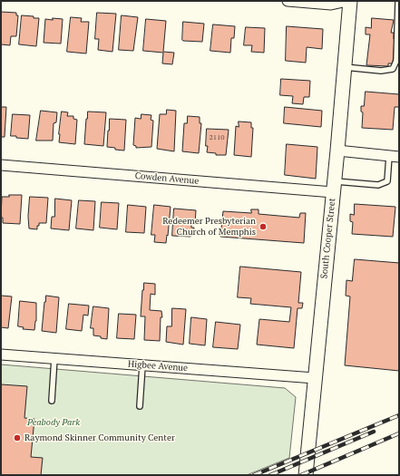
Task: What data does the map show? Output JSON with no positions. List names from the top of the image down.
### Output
{
  "streets": {
    "main road": ["South Cooper Street"],
    "street": ["Cowden Avenue", "Higbee Avenue"]
  },
  "crossings": [
    ["Cowden Avenue", "South Cooper Street"],
    ["South Cooper Street", "Higbee Avenue"]
  ],
  "parks": ["Peabody Park"],
  "places": ["Redeemer Presbyterian Church of Memphis", "Raymond Skinner Community Center"],
  "house_numbers": ["2110"]
}
